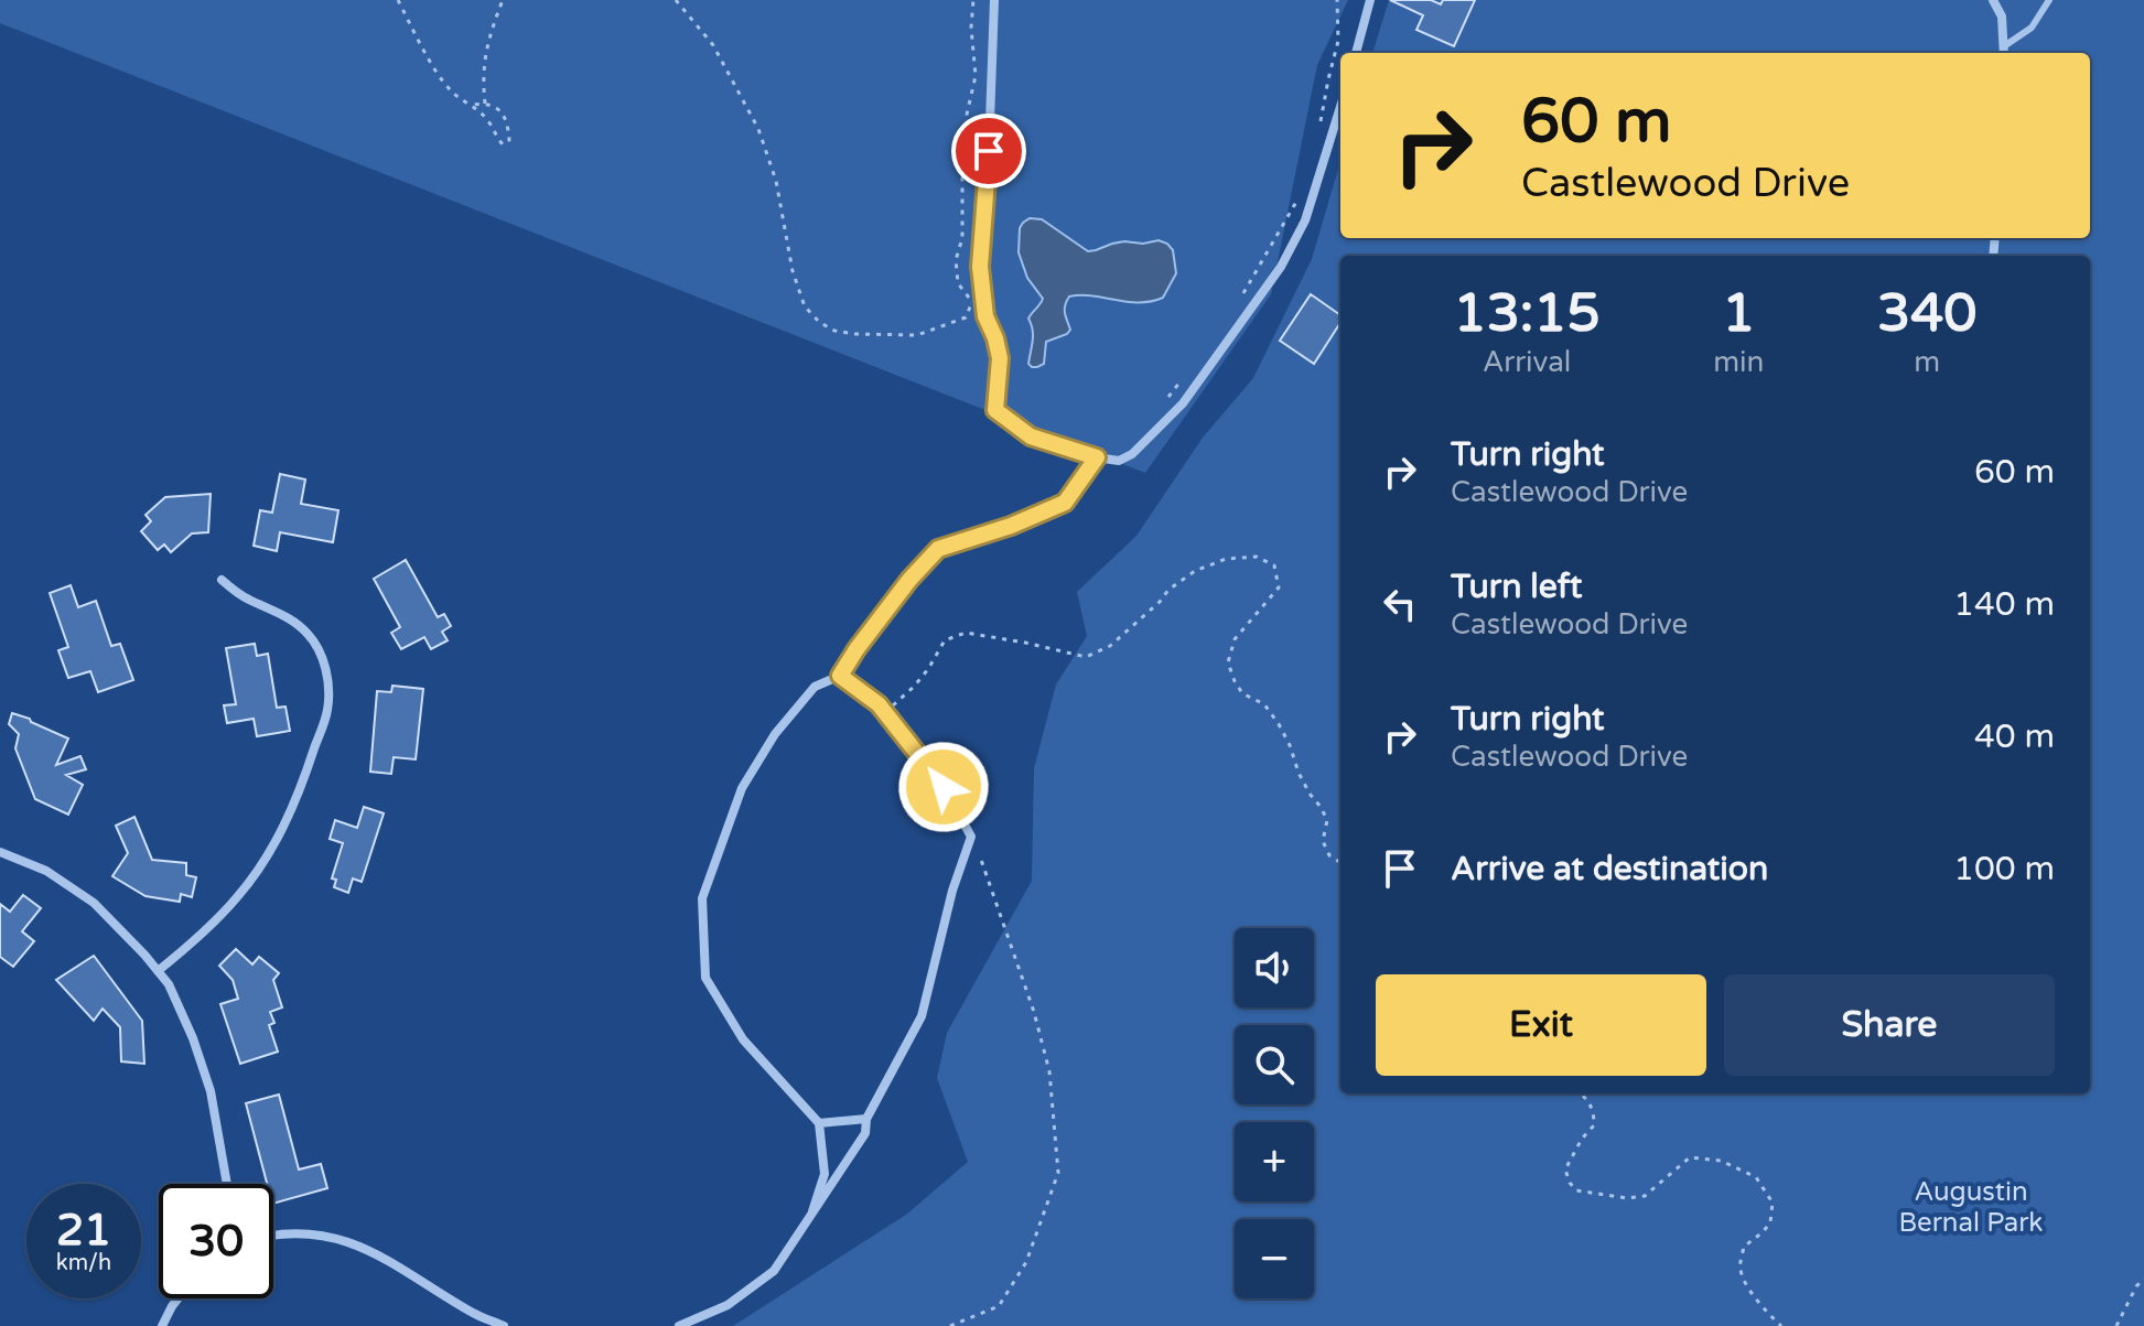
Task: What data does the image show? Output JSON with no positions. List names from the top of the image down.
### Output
{
  "parks": ["Augustin Bernal Park"],
  "page": {
    "turn": ["60 m", "Castlewood Drive"],
    "eta": [
      "13:15",
      "Arrival",
      "1",
      "min",
      "340",
      "m"
    ],
    "list": [
      {
        "name": "Turn right",
        "note": "Castlewood Drive",
        "value": "60 m"
      },
      {
        "name": "Turn left",
        "note": "Castlewood Drive",
        "value": "140 m"
      },
      {
        "name": "Turn right",
        "note": "Castlewood Drive",
        "value": "40 m"
      },
      {
        "name": "Arrive at destination",
        "value": "100 m"
      }
    ],
    "map_buttons": ["+", "−"],
    "buttons": ["Exit", "Share"],
    "speed": "21 km/h",
    "limit": "30"
  }
}
